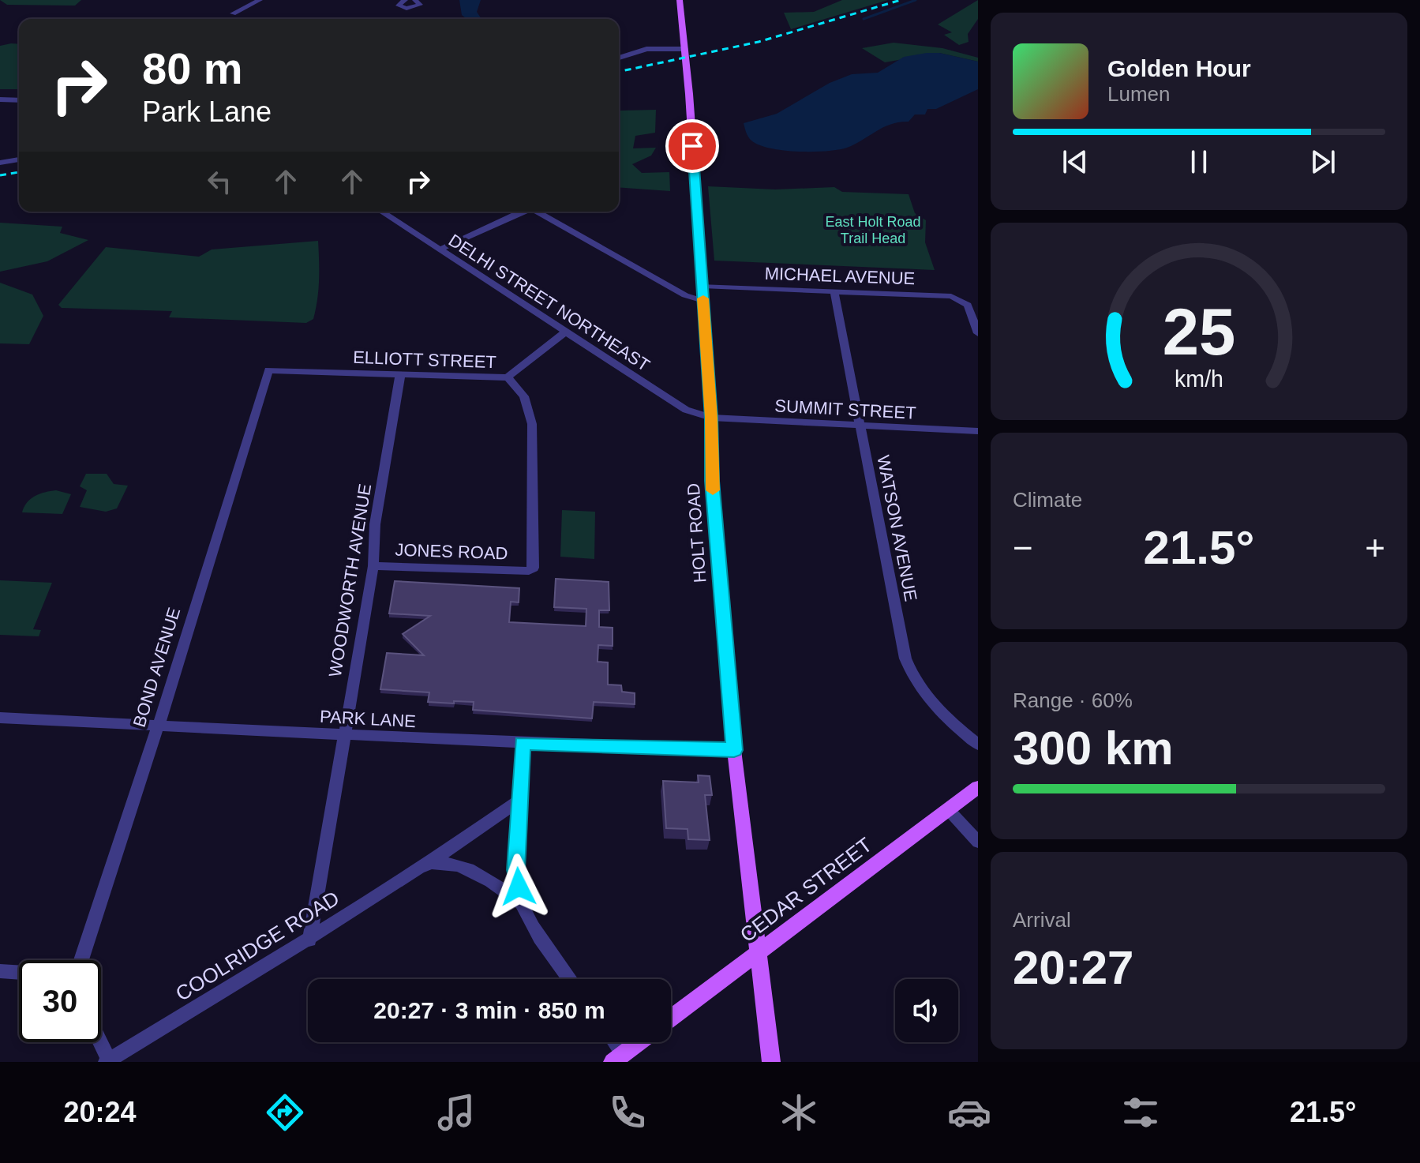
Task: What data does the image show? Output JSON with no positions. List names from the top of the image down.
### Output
{
  "streets": {
    "main road": ["HOLT ROAD", "CEDAR STREET"],
    "street": [
      "MICHAEL AVENUE",
      "DELHI STREET NORTHEAST",
      "ELLIOTT STREET",
      "SUMMIT STREET",
      "WATSON AVENUE",
      "JONES ROAD",
      "WOODWORTH AVENUE",
      "BOND AVENUE",
      "PARK LANE",
      "COOLRIDGE ROAD"
    ]
  },
  "crossings": [
    ["MICHAEL AVENUE", "WATSON AVENUE"],
    ["MICHAEL AVENUE", "HOLT ROAD"],
    ["DELHI STREET NORTHEAST", "ELLIOTT STREET"],
    ["DELHI STREET NORTHEAST", "SUMMIT STREET"],
    ["DELHI STREET NORTHEAST", "HOLT ROAD"],
    ["ELLIOTT STREET", "JONES ROAD"],
    ["ELLIOTT STREET", "WOODWORTH AVENUE"],
    ["ELLIOTT STREET", "BOND AVENUE"],
    ["SUMMIT STREET", "WATSON AVENUE"],
    ["SUMMIT STREET", "HOLT ROAD"],
    ["HOLT ROAD", "PARK LANE"],
    ["HOLT ROAD", "CEDAR STREET"],
    ["JONES ROAD", "WOODWORTH AVENUE"],
    ["WOODWORTH AVENUE", "PARK LANE"],
    ["WOODWORTH AVENUE", "COOLRIDGE ROAD"],
    ["BOND AVENUE", "PARK LANE"]
  ],
  "parks": ["East Holt Road Trail Head"],
  "page": {
    "turn": ["80 m", "Park Lane"],
    "song": ["Golden Hour", "Lumen"],
    "tile": [
      "Climate",
      ["Range · 60%", "300 km"],
      ["Arrival", "20:27"]
    ],
    "heat": ["−", "21.5°", "+"],
    "limit": "30",
    "trip": "20:27 · 3 min · 850 m",
    "tabs": ["20:24", "21.5°"],
    "gauge": ["25", "km/h"]
  }
}
